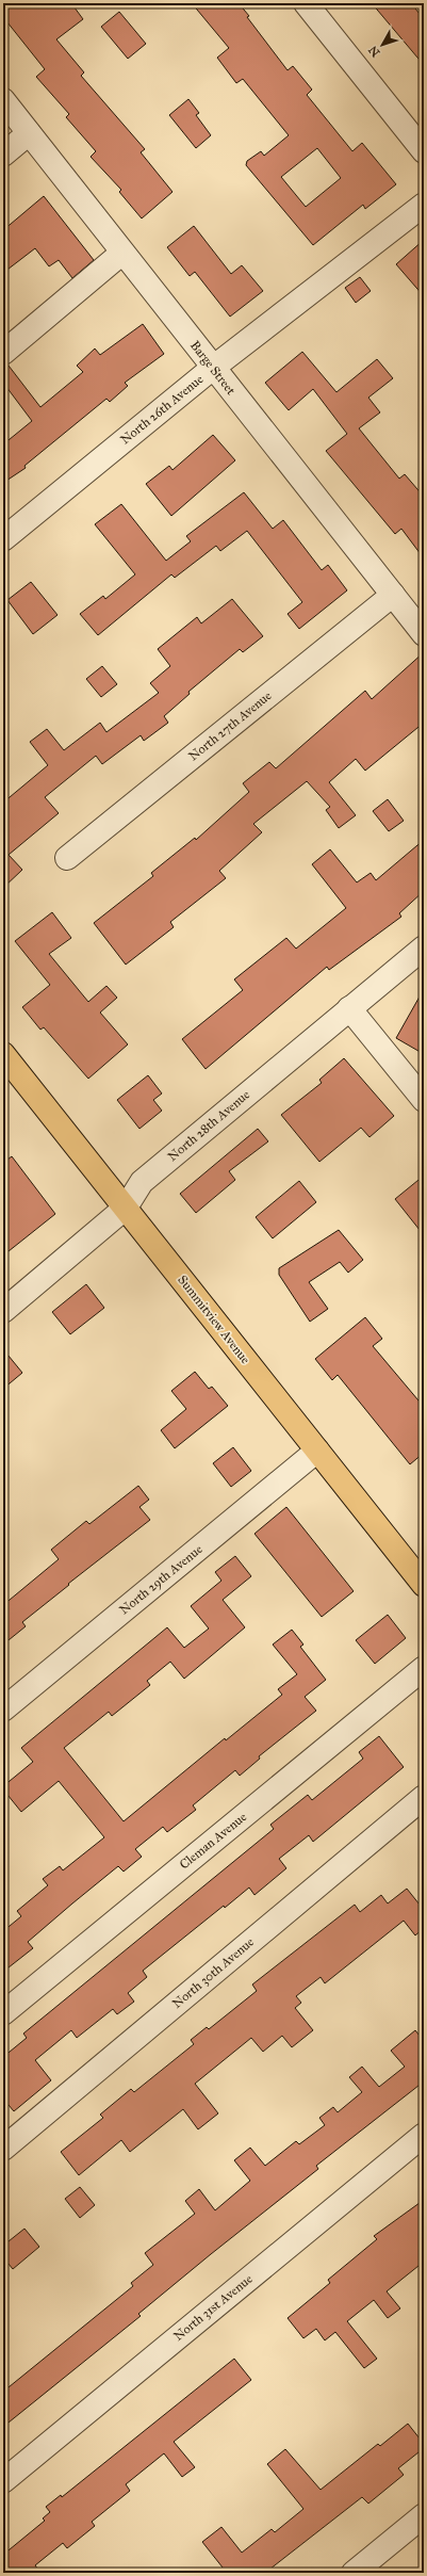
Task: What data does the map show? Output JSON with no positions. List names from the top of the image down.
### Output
{
  "streets": {
    "main road": ["Summitview Avenue"],
    "street": [
      "Barge Street",
      "North 26th Avenue",
      "North 27th Avenue",
      "North 28th Avenue",
      "North 29th Avenue",
      "Cleman Avenue",
      "North 30th Avenue",
      "North 31st Avenue"
    ]
  },
  "crossings": [
    ["Barge Street", "North 26th Avenue"],
    ["Barge Street", "North 27th Avenue"],
    ["North 28th Avenue", "Summitview Avenue"],
    ["Summitview Avenue", "North 29th Avenue"]
  ],
  "north": "bottom left"
}
